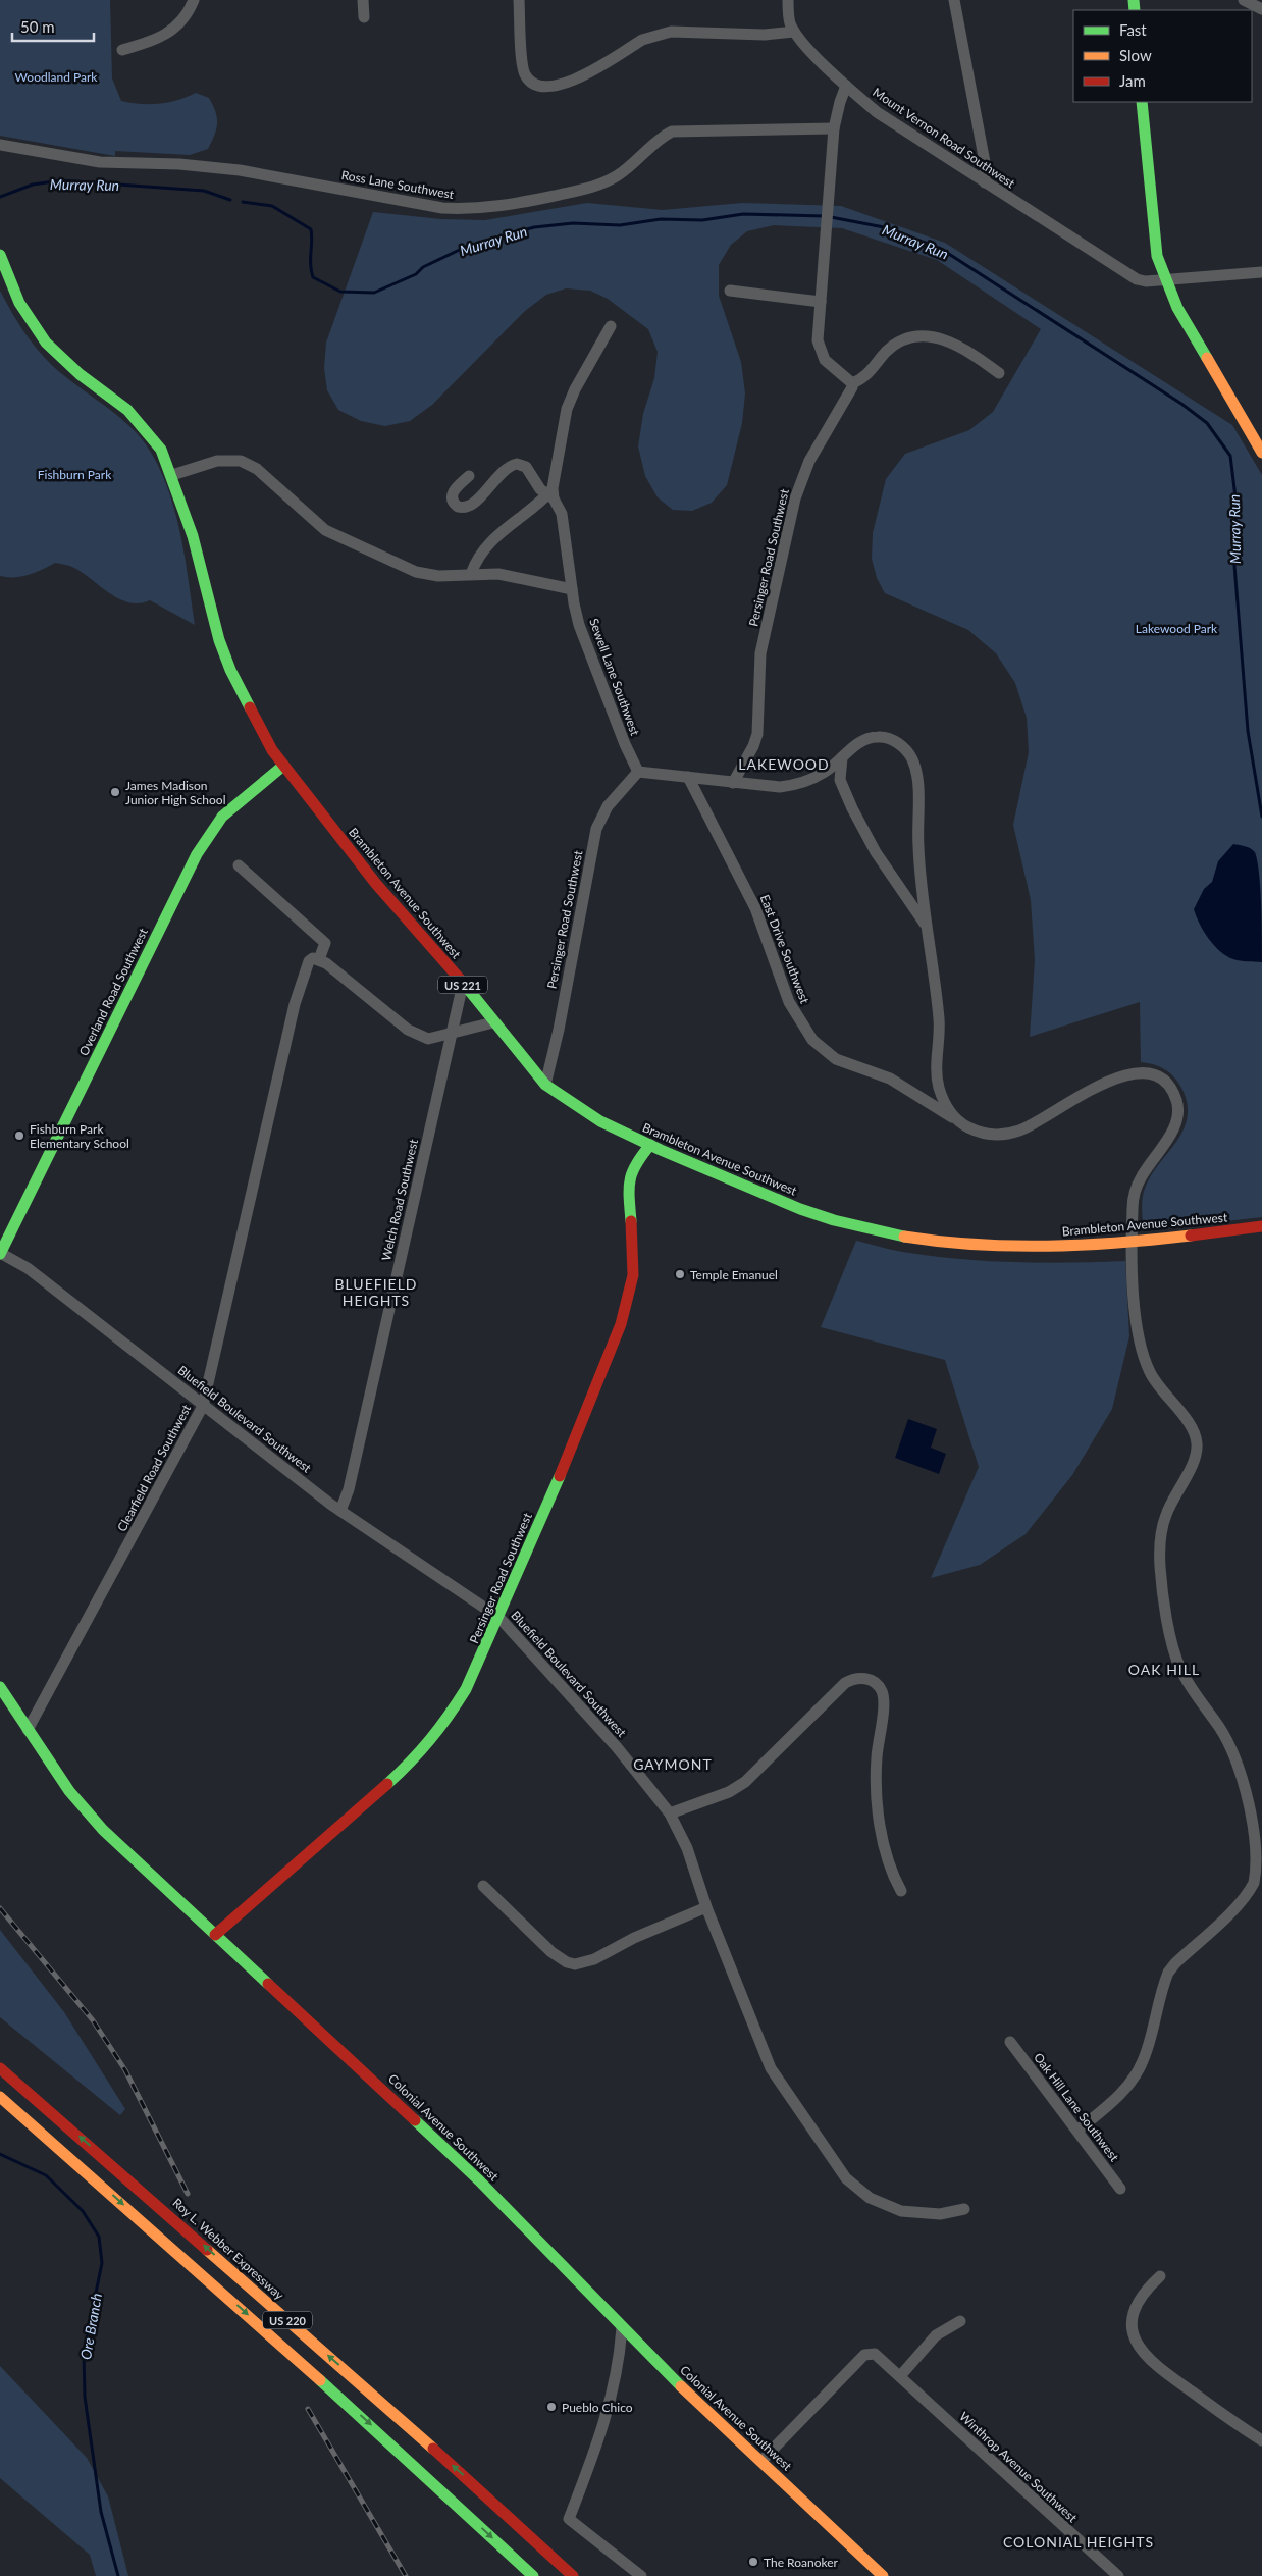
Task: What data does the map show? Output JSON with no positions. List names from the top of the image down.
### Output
{
  "streets": {
    "main road": [
      "Persinger Road Southwest",
      "Brambleton Avenue Southwest",
      "US 221",
      "Overland Road Southwest",
      "Colonial Avenue Southwest",
      "Roy L. Webber Expressway",
      "US 220"
    ],
    "street": [
      "Mount Vernon Road Southwest",
      "Ross Lane Southwest",
      "Sewell Lane Southwest",
      "East Drive Southwest",
      "Welch Road Southwest",
      "Bluefield Boulevard Southwest",
      "Clearfield Road Southwest",
      "Oak Hill Lane Southwest",
      "Winthrop Avenue Southwest"
    ]
  },
  "crossings": [
    ["Persinger Road Southwest", "Sewell Lane Southwest"],
    ["Persinger Road Southwest", "Brambleton Avenue Southwest"],
    ["Persinger Road Southwest", "Bluefield Boulevard Southwest"],
    ["Persinger Road Southwest", "Colonial Avenue Southwest"],
    ["Brambleton Avenue Southwest", "East Drive Southwest"],
    ["Brambleton Avenue Southwest", "Overland Road Southwest"],
    ["Brambleton Avenue Southwest", "Welch Road Southwest"],
    ["East Drive Southwest", "Oak Hill Lane Southwest"],
    ["Overland Road Southwest", "Bluefield Boulevard Southwest"],
    ["Welch Road Southwest", "Bluefield Boulevard Southwest"],
    ["Bluefield Boulevard Southwest", "Clearfield Road Southwest"],
    ["Clearfield Road Southwest", "Colonial Avenue Southwest"],
    ["Colonial Avenue Southwest", "Winthrop Avenue Southwest"]
  ],
  "districts": [
    "LAKEWOOD",
    "BLUEFIELD HEIGHTS",
    "OAK HILL",
    "GAYMONT",
    "COLONIAL HEIGHTS"
  ],
  "water": ["Murray Run", "Ore Branch"],
  "parks": ["Woodland Park", "Fishburn Park", "Lakewood Park"],
  "places": [
    "James Madison Junior High School",
    "Fishburn Park Elementary School",
    "Temple Emanuel",
    "Pueblo Chico",
    "The Roanoker"
  ],
  "legend": ["Fast", "Slow", "Jam"],
  "scale_bar": "50 m"
}
